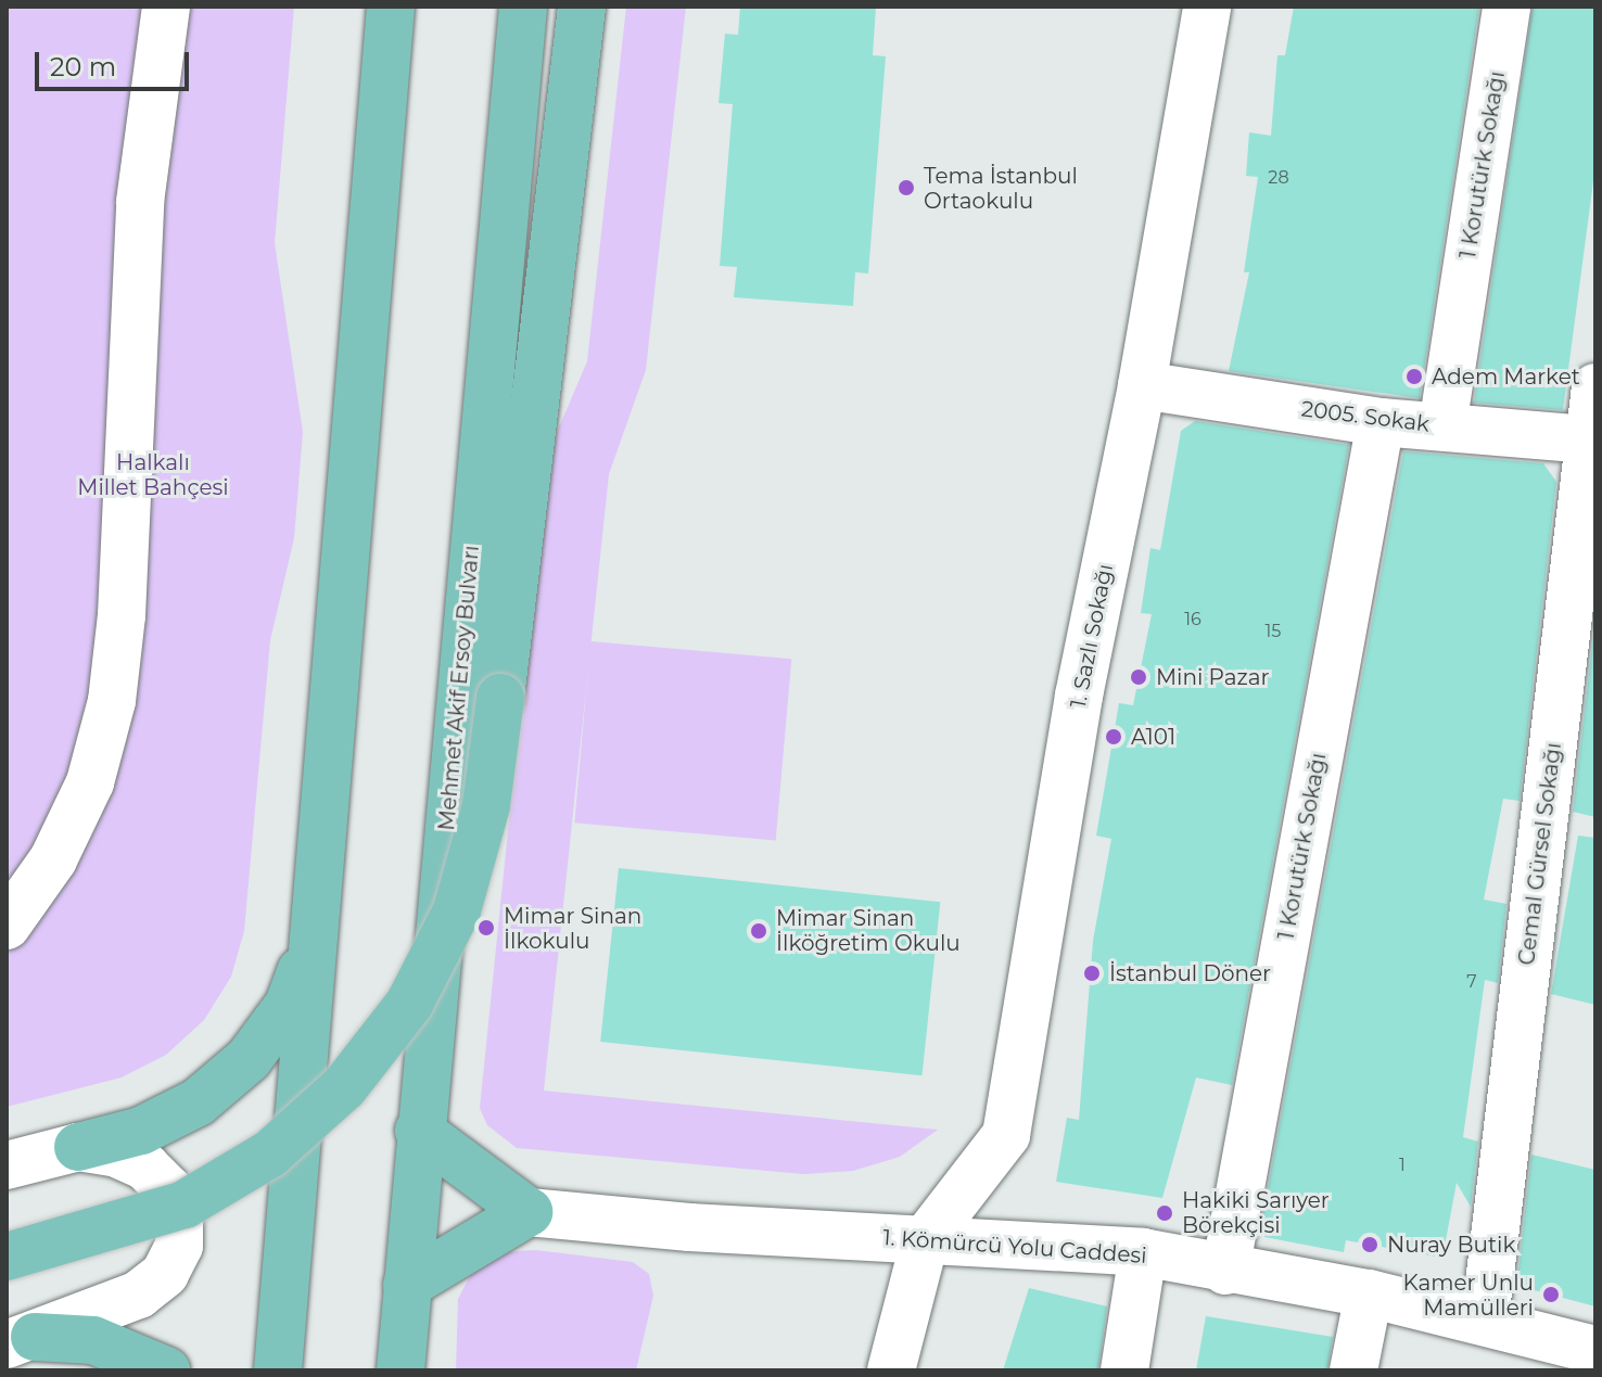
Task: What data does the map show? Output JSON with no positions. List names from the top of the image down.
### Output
{
  "streets": {
    "main road": ["Mehmet Akif Ersoy Bulvarı"],
    "street": [
      "1 Korutürk Sokağı",
      "2005. Sokak",
      "1. Sazlı Sokağı",
      "Cemal Gürsel Sokağı",
      "1. Kömürcü Yolu Caddesi"
    ]
  },
  "crossings": [
    ["1 Korutürk Sokağı", "2005. Sokak"],
    ["1 Korutürk Sokağı", "1. Kömürcü Yolu Caddesi"],
    ["2005. Sokak", "1. Sazlı Sokağı"],
    ["2005. Sokak", "Cemal Gürsel Sokağı"],
    ["1. Sazlı Sokağı", "1. Kömürcü Yolu Caddesi"],
    ["Cemal Gürsel Sokağı", "1. Kömürcü Yolu Caddesi"]
  ],
  "parks": ["Halkalı Millet Bahçesi"],
  "places": [
    "Tema İstanbul Ortaokulu",
    "Adem Market",
    "Mini Pazar",
    "A101",
    "Mimar Sinan İlkokulu",
    "Mimar Sinan İlköğretim Okulu",
    "İstanbul Döner",
    "Hakiki Sarıyer Börekçisi",
    "Nuray Butik",
    "Kamer Unlu Mamülleri"
  ],
  "house_numbers": [
    "28",
    "16",
    "15",
    "7",
    "1"
  ],
  "scale_bar": "20 m"
}
